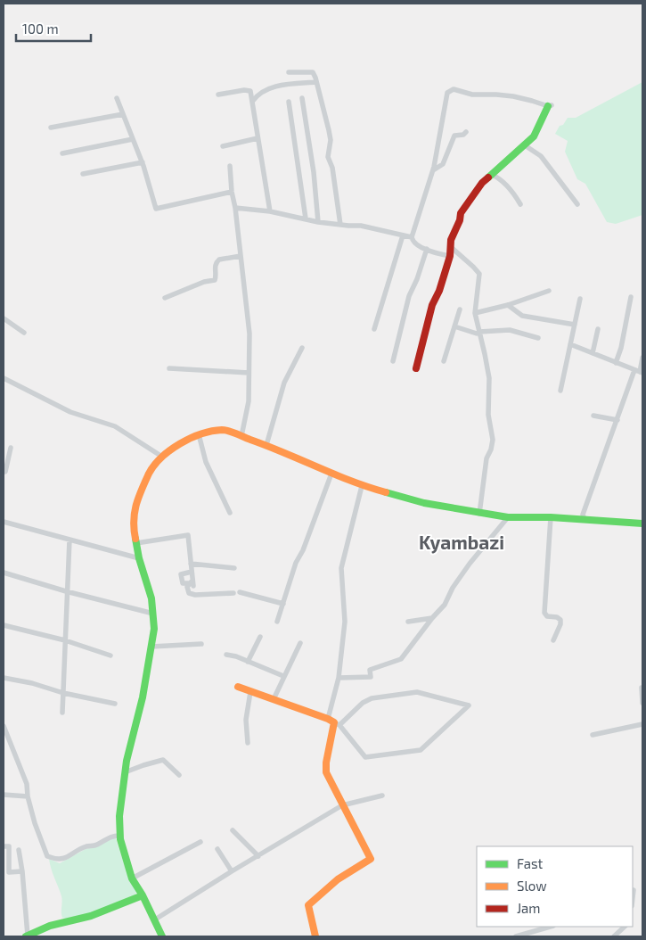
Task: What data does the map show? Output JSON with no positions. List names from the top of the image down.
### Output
{
  "districts": ["Kyambazi"],
  "legend": ["Fast", "Slow", "Jam"],
  "scale_bar": "100 m"
}
